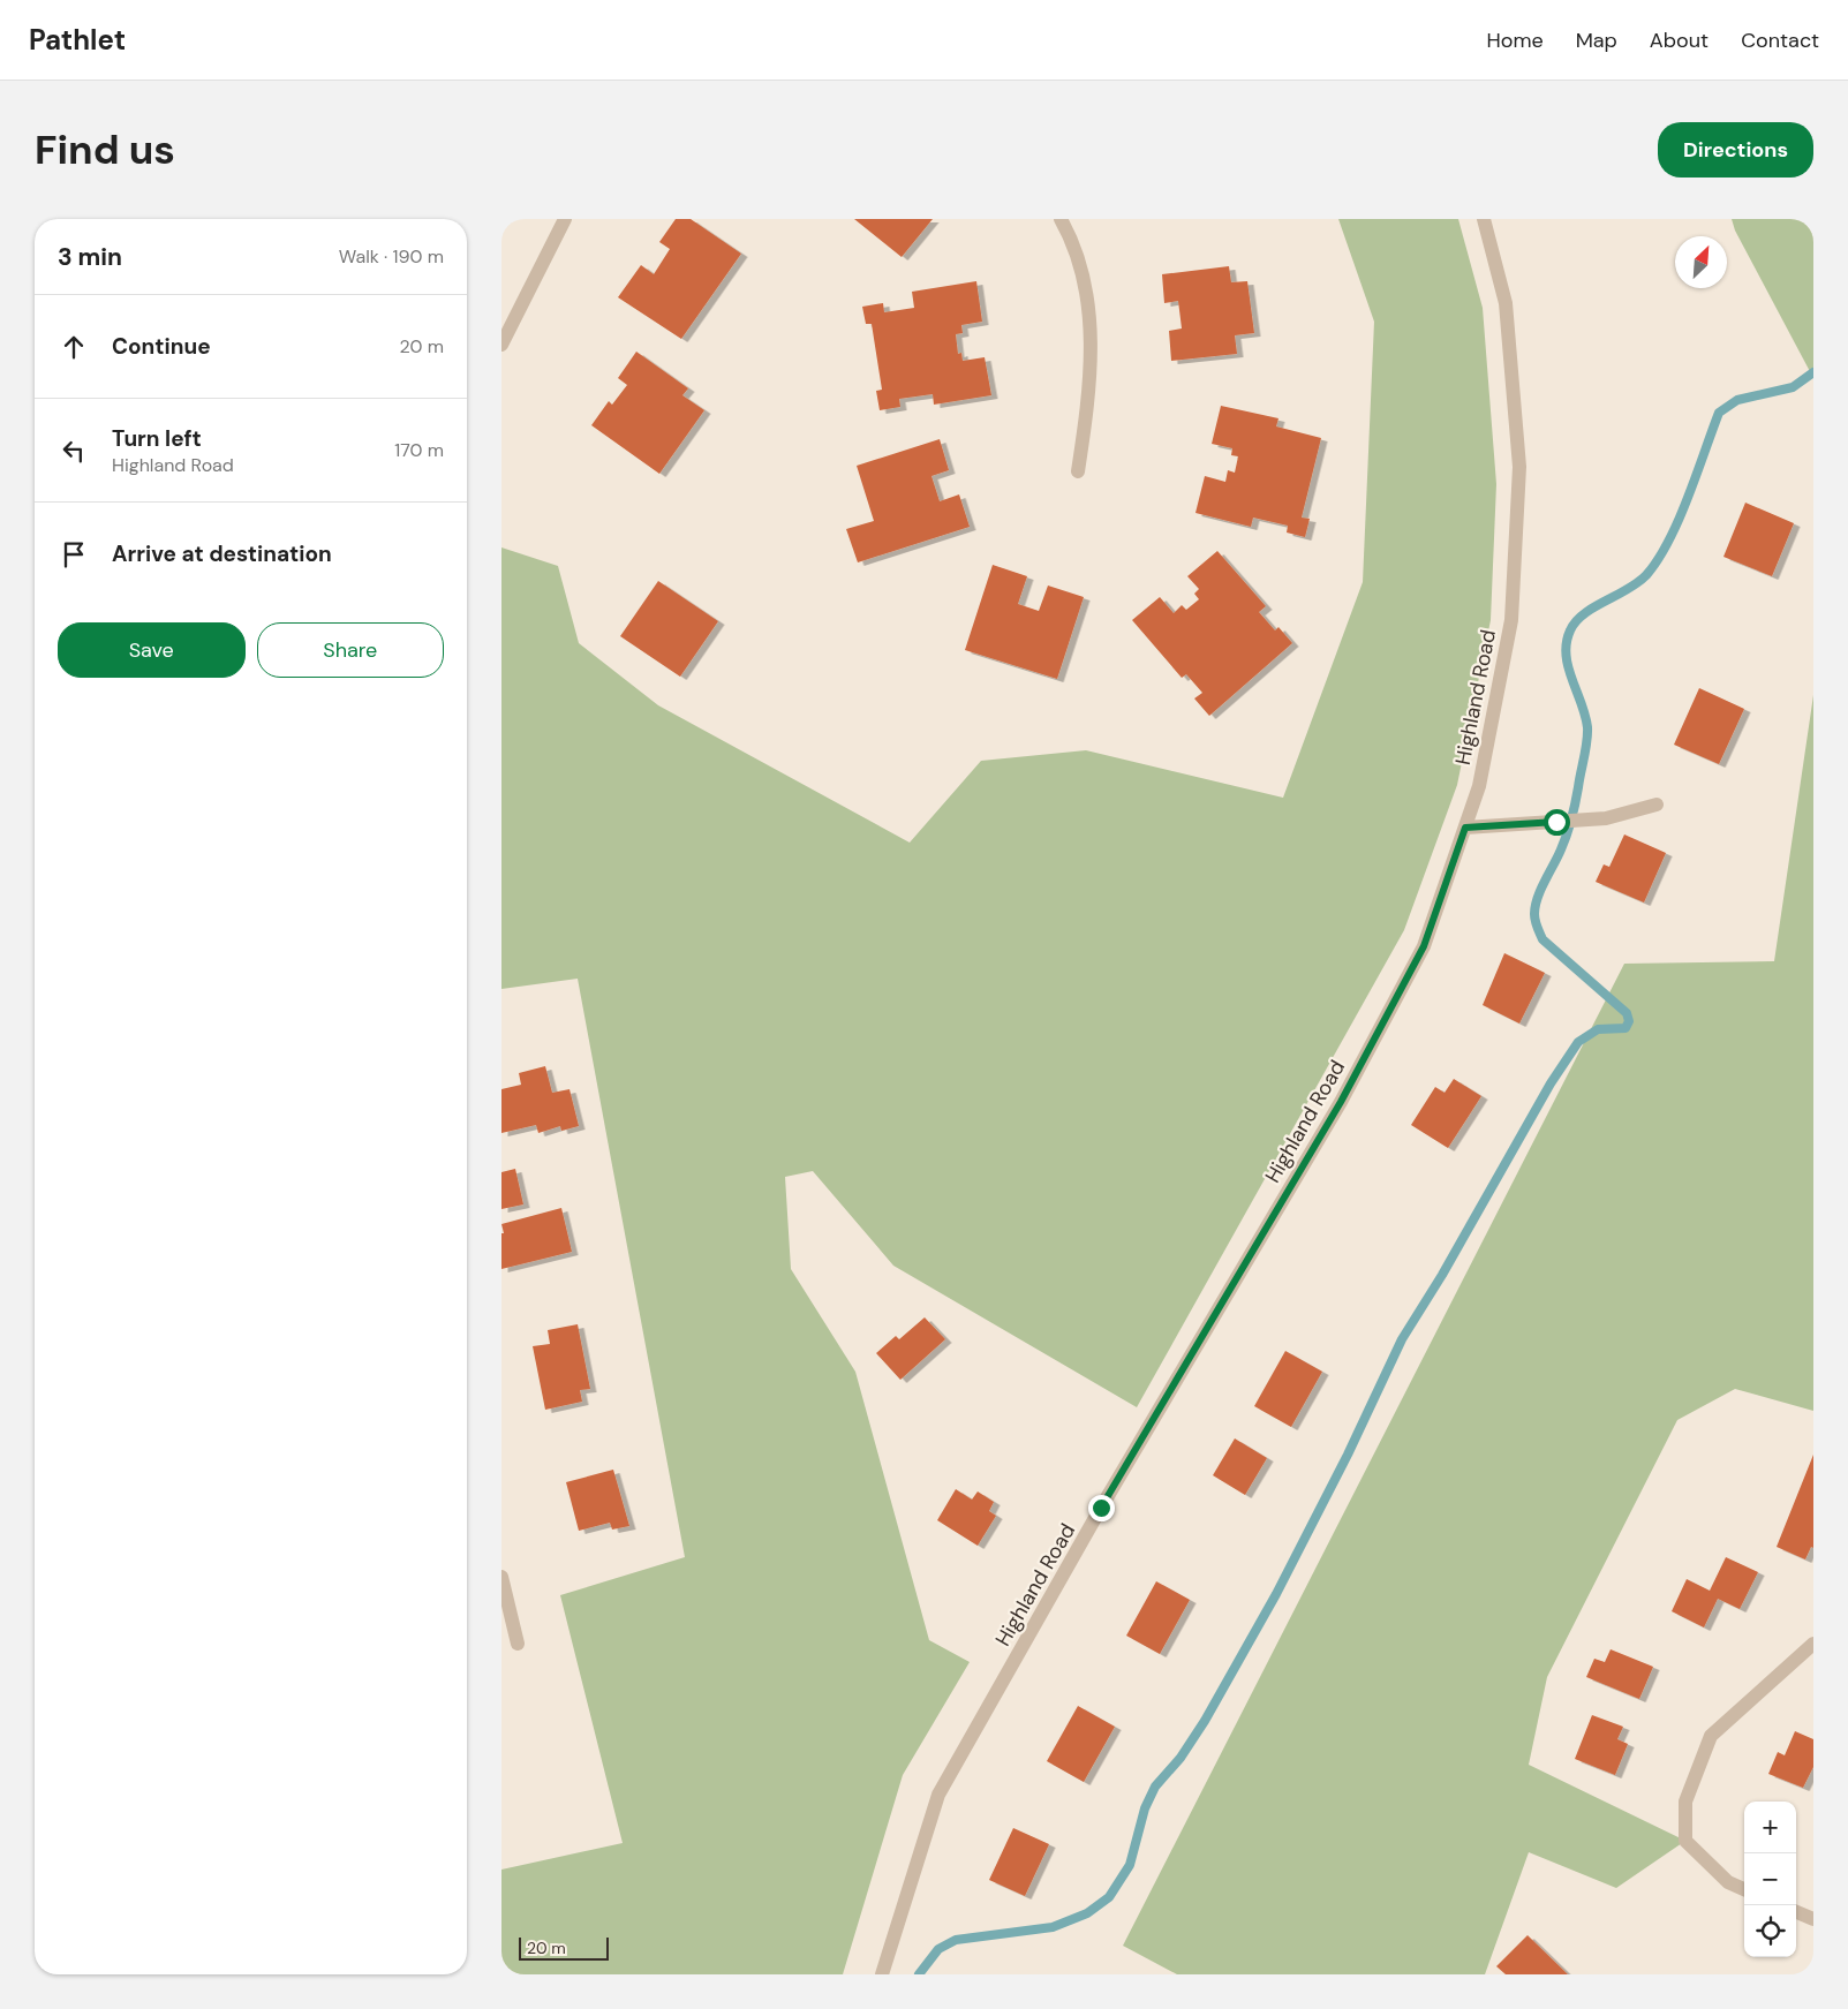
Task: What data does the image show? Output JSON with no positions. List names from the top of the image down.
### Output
{
  "streets": {
    "street": ["Highland Road"]
  },
  "scale_bar": "20 m",
  "north": "top right",
  "page": {
    "header": "Pathlet",
    "nav": [
      "Home",
      "Map",
      "About",
      "Contact"
    ],
    "buttons": [
      "Directions",
      ["Save", "Share"]
    ],
    "title": "Find us",
    "heading": ["3 min", "Walk · 190 m"],
    "list": [
      ["Continue", "20 m"],
      ["Turn left", "Highland Road", "170 m"],
      "Arrive at destination"
    ],
    "map_buttons": ["+", "−"],
    "scale": "20 m"
  }
}
